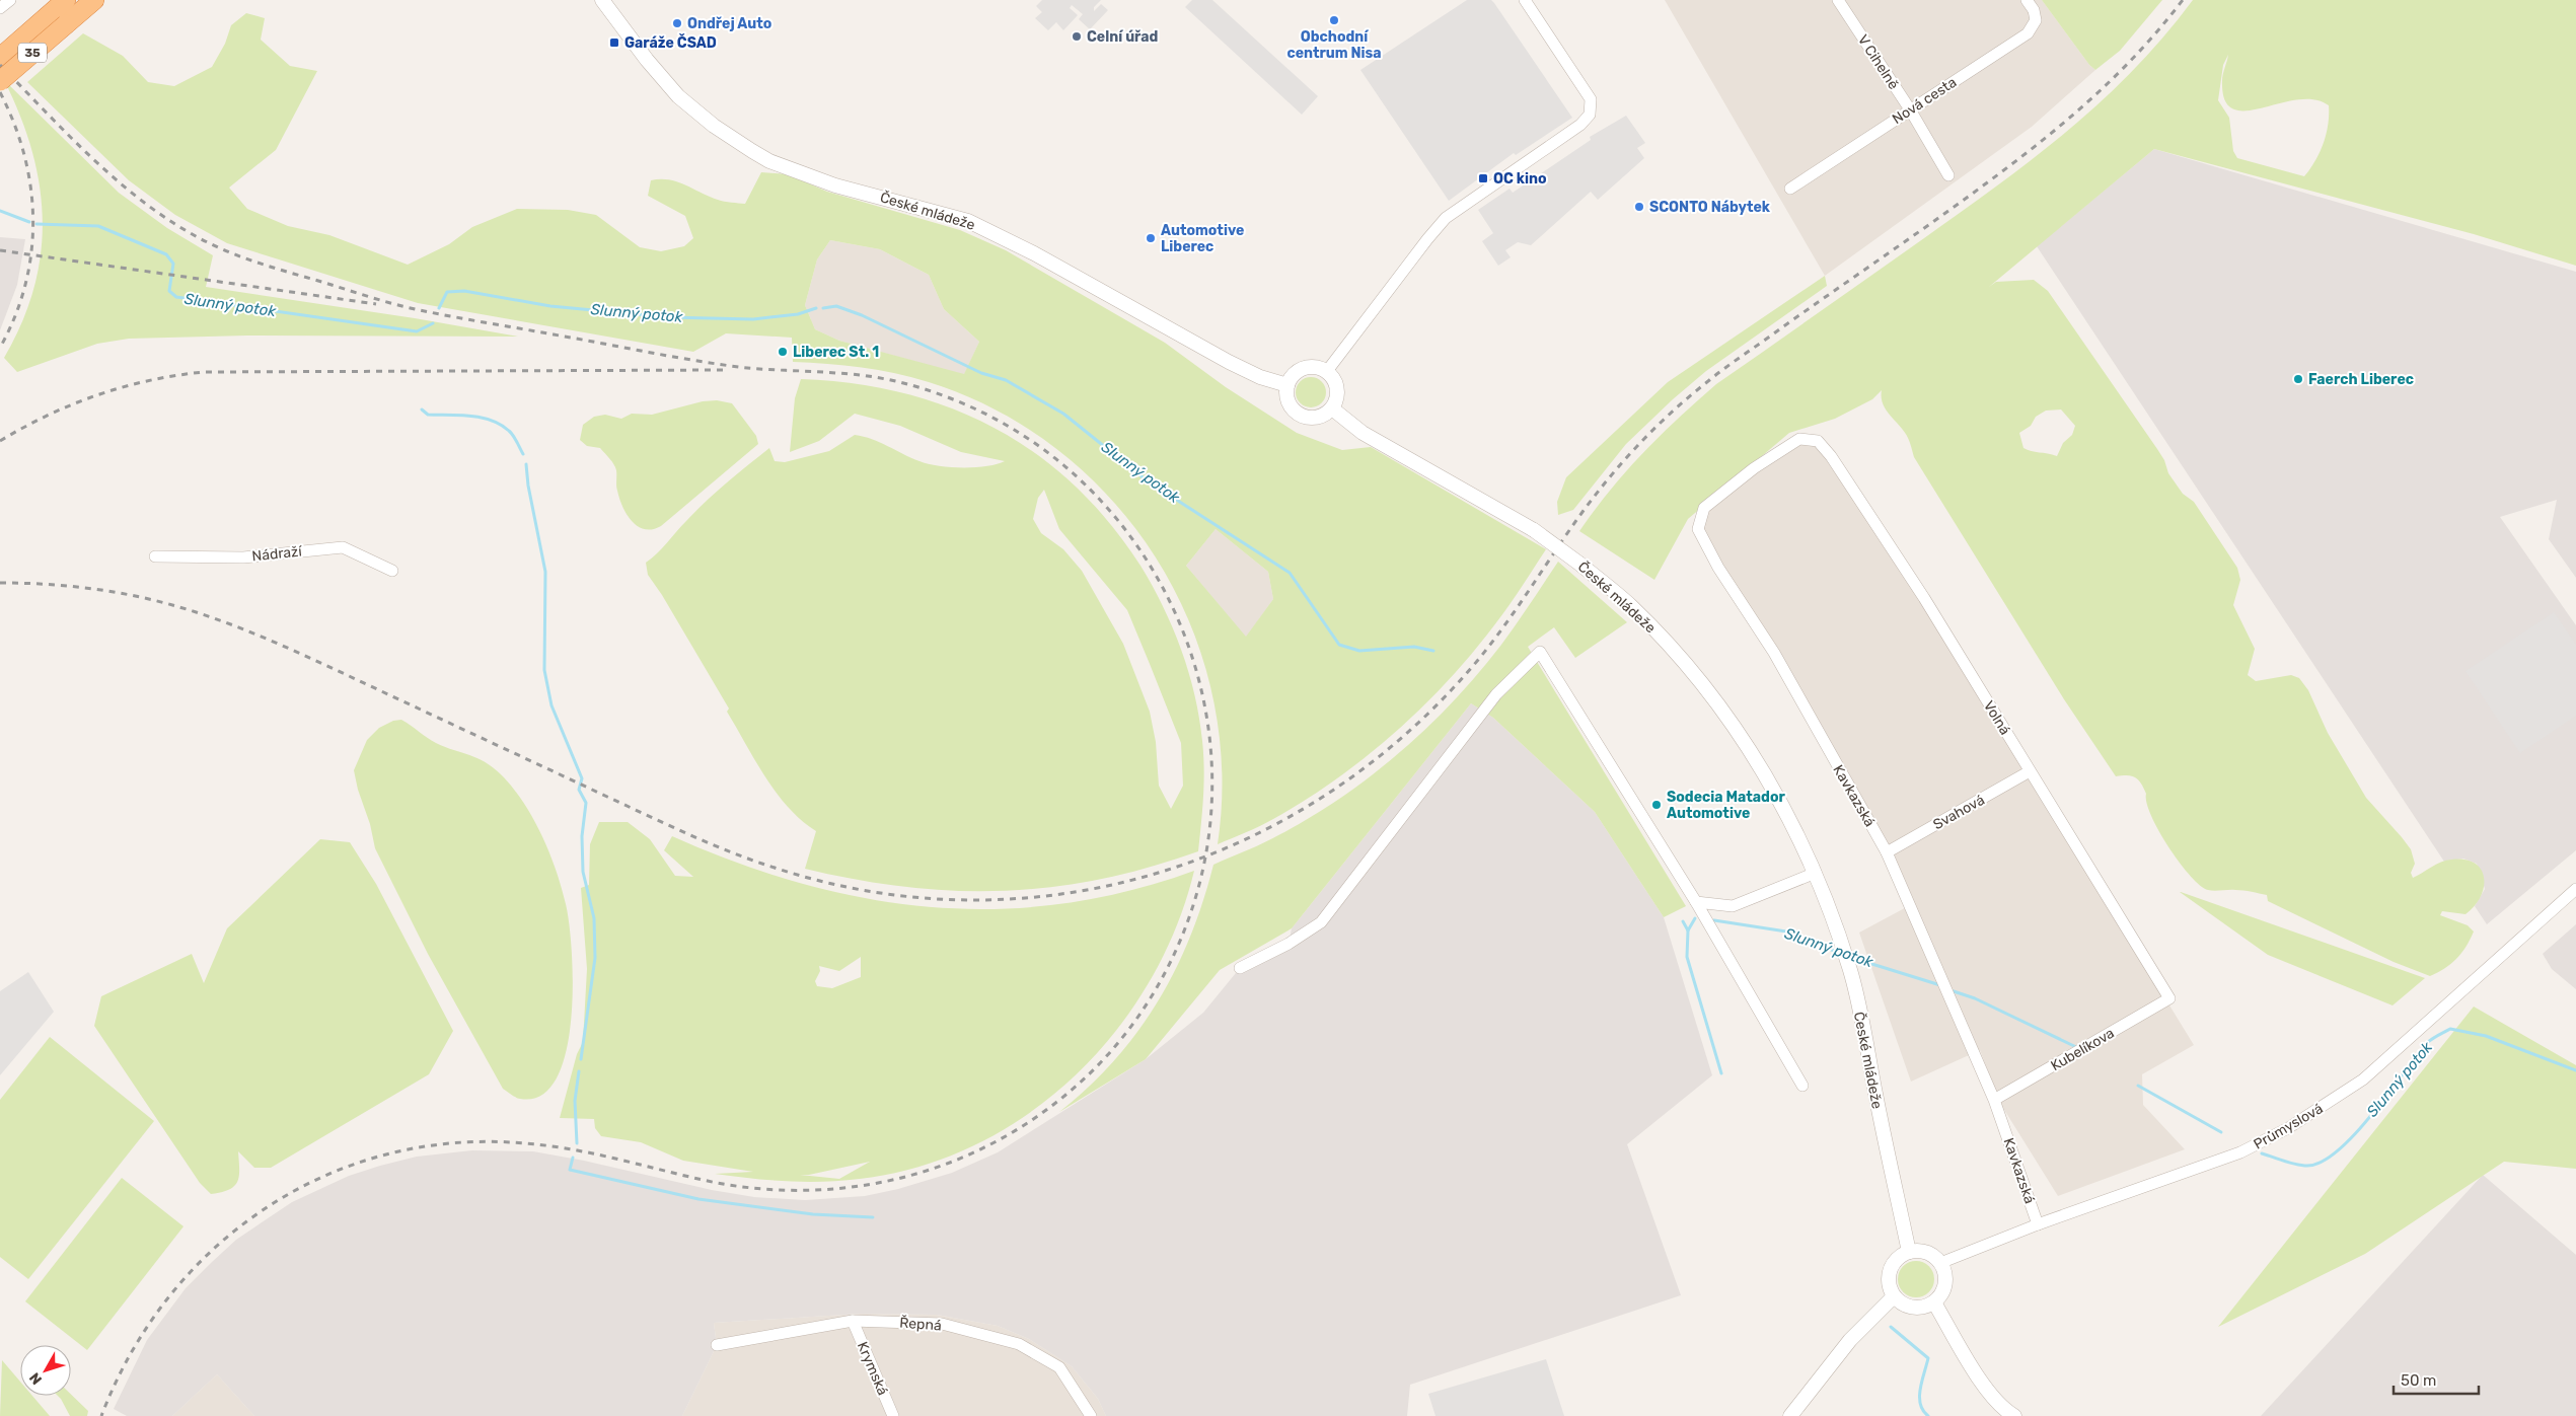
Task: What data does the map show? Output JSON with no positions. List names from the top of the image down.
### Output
{
  "streets": {
    "highway": ["35"],
    "street": [
      "V Cihelně",
      "Nová cesta",
      "České mládeže",
      "Nádraží",
      "Volná",
      "Kavkazská",
      "Svahová",
      "Kubelíkova",
      "Průmyslová",
      "Řepná",
      "Krymská"
    ]
  },
  "crossings": [
    ["V Cihelně", "Nová cesta"],
    ["České mládeže", "Průmyslová"],
    ["Volná", "Kavkazská"],
    ["Volná", "Svahová"],
    ["Volná", "Kubelíkova"],
    ["Kavkazská", "Svahová"],
    ["Kavkazská", "Kubelíkova"],
    ["Kavkazská", "Průmyslová"],
    ["Řepná", "Krymská"]
  ],
  "water": ["Slunný potok"],
  "places": {
    "other": [
      "Obchodní centrum Nisa",
      "Ondřej Auto",
      "Celní úřad",
      "SCONTO Nábytek",
      "Automotive Liberec",
      "Liberec St. 1",
      "Faerch Liberec",
      "Sodecia Matador Automotive"
    ],
    "transit": ["Garáže ČSAD", "OC kino"]
  },
  "scale_bar": "50 m",
  "north": "bottom left"
}
